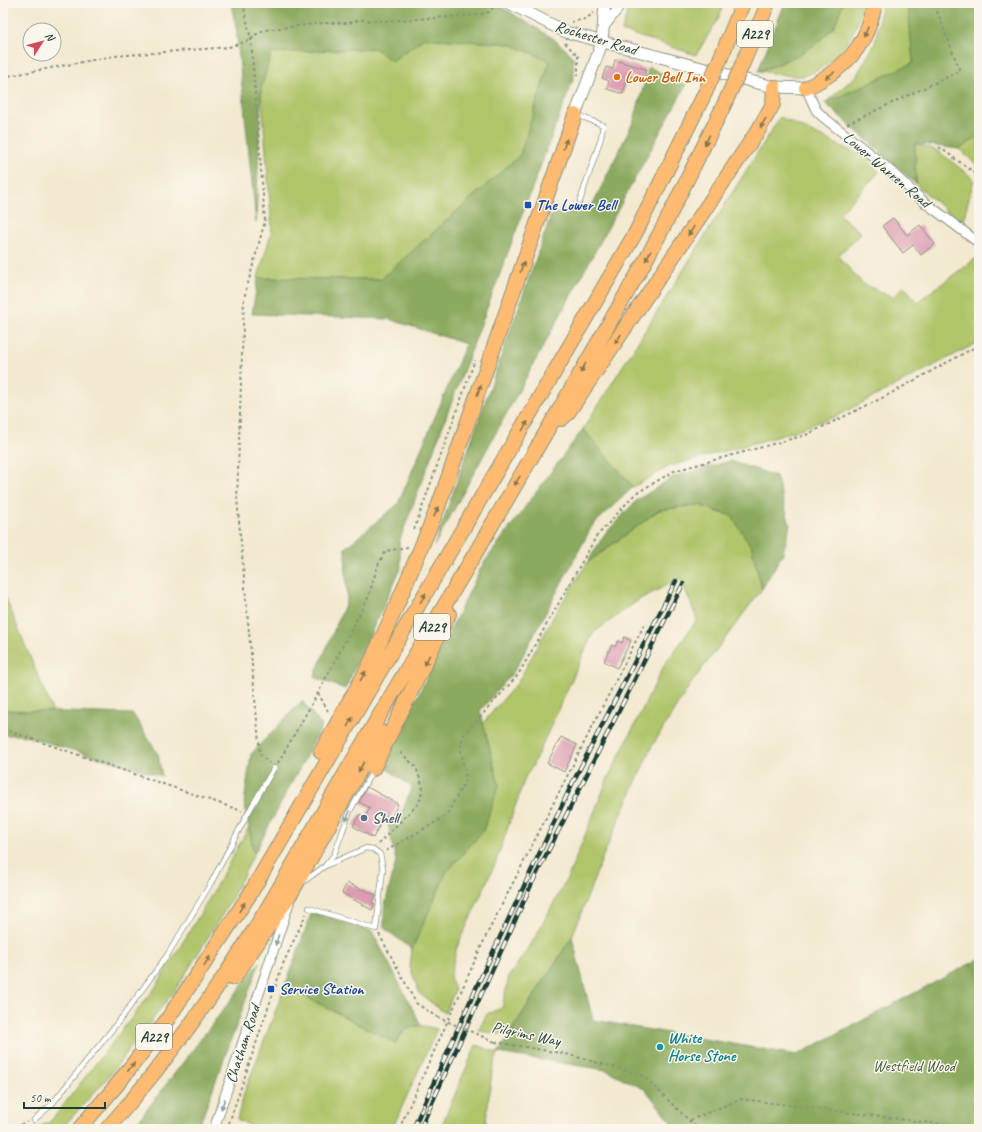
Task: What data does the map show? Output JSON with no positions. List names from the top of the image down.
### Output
{
  "streets": {
    "highway": ["A229"],
    "street": ["Rochester Road", "Lower Warren Road", "Chatham Road"],
    "path": ["Pilgrims Way"]
  },
  "crossings": [
    ["Rochester Road", "Lower Warren Road"]
  ],
  "one_way": ["Chatham Road"],
  "parks": ["Westfield Wood"],
  "places": {
    "other": ["Lower Bell Inn", "Shell", "White Horse Stone"],
    "transit": ["The Lower Bell", "Service Station"]
  },
  "scale_bar": "50 m",
  "north": "top right"
}
